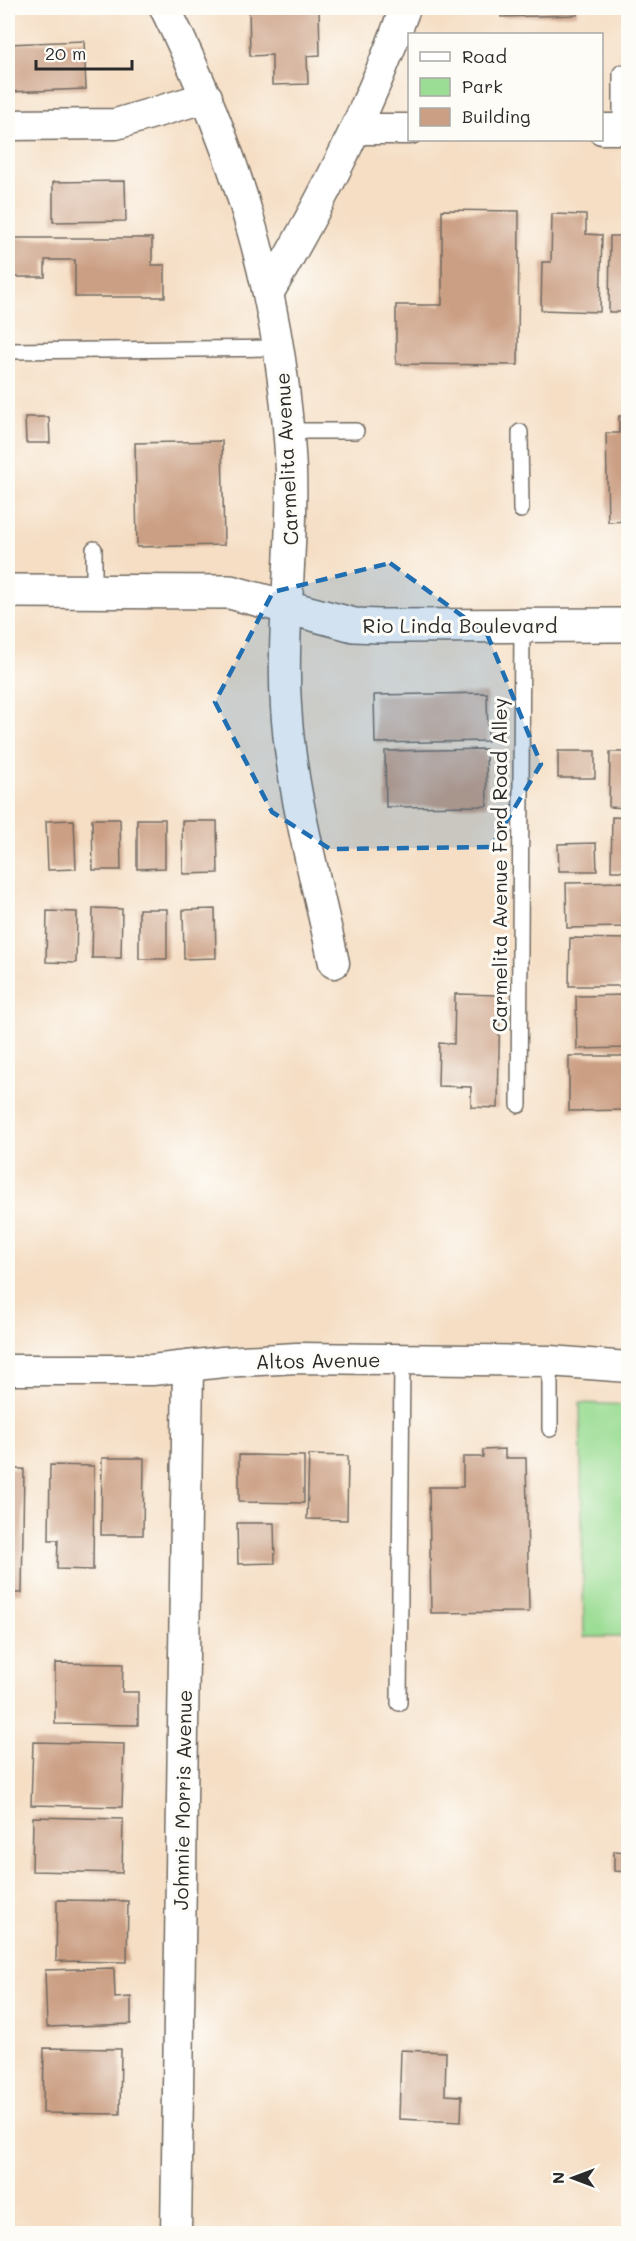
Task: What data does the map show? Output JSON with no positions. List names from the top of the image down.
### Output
{
  "streets": {
    "main road": ["Rio Linda Boulevard"],
    "street": ["Carmelita Avenue", "Altos Avenue", "Johnnie Morris Avenue"],
    "lane": ["Carmelita Avenue Ford Road Alley"]
  },
  "crossings": [
    ["Carmelita Avenue", "Rio Linda Boulevard"],
    ["Rio Linda Boulevard", "Carmelita Avenue Ford Road Alley"],
    ["Altos Avenue", "Johnnie Morris Avenue"]
  ],
  "legend": ["Road", "Park", "Building"],
  "scale_bar": "20 m",
  "north": "left"
}
